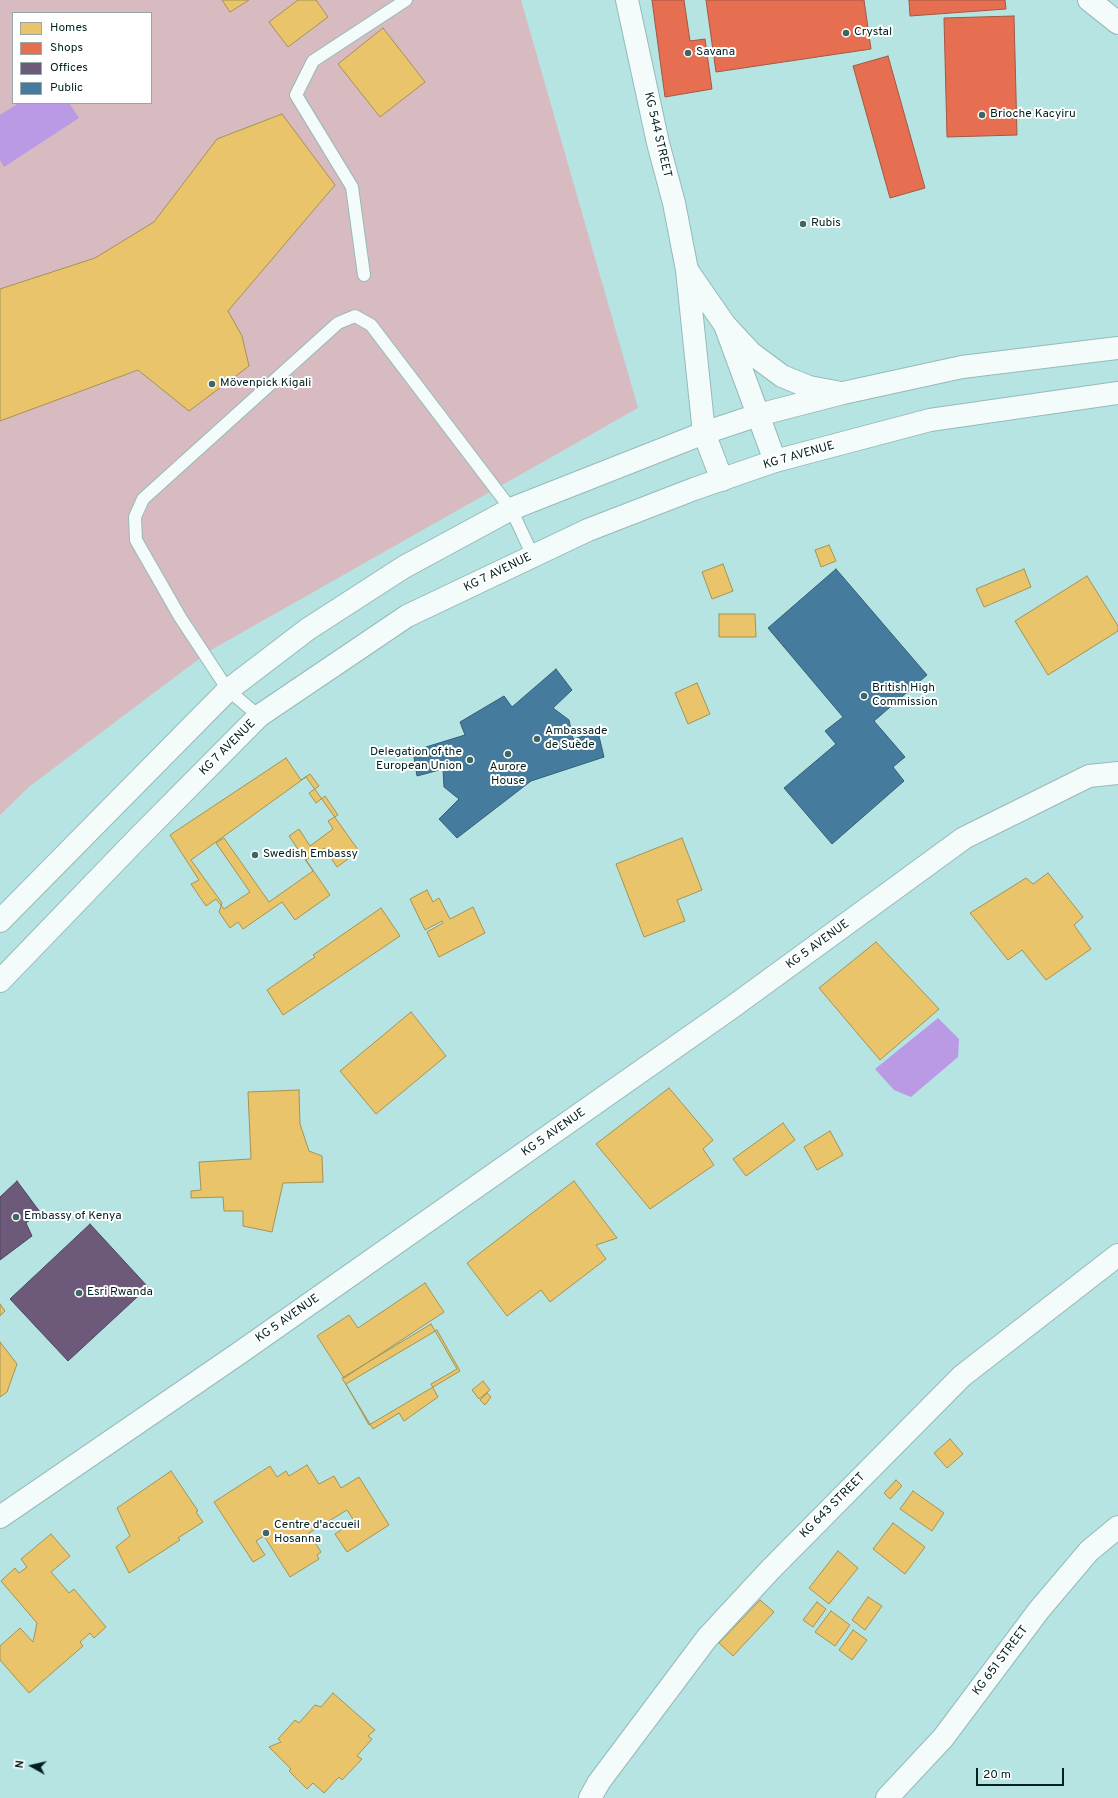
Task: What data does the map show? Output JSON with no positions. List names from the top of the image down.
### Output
{
  "streets": {
    "street": [
      "KG 544 STREET",
      "KG 7 AVENUE",
      "KG 5 AVENUE",
      "KG 643 STREET",
      "KG 651 STREET"
    ]
  },
  "crossings": [
    ["KG 544 STREET", "KG 7 AVENUE"]
  ],
  "places": [
    "Crystal",
    "Savana",
    "Brioche Kacyiru",
    "Rubis",
    "Mövenpick Kigali",
    "British High Commission",
    "Ambassade de Suède",
    "Aurore House",
    "Delegation of the European Union",
    "Swedish Embassy",
    "Embassy of Kenya",
    "Esri Rwanda",
    "Centre d'accueil Hosanna"
  ],
  "legend": [
    "Homes",
    "Shops",
    "Offices",
    "Public"
  ],
  "scale_bar": "20 m",
  "north": "left"
}
